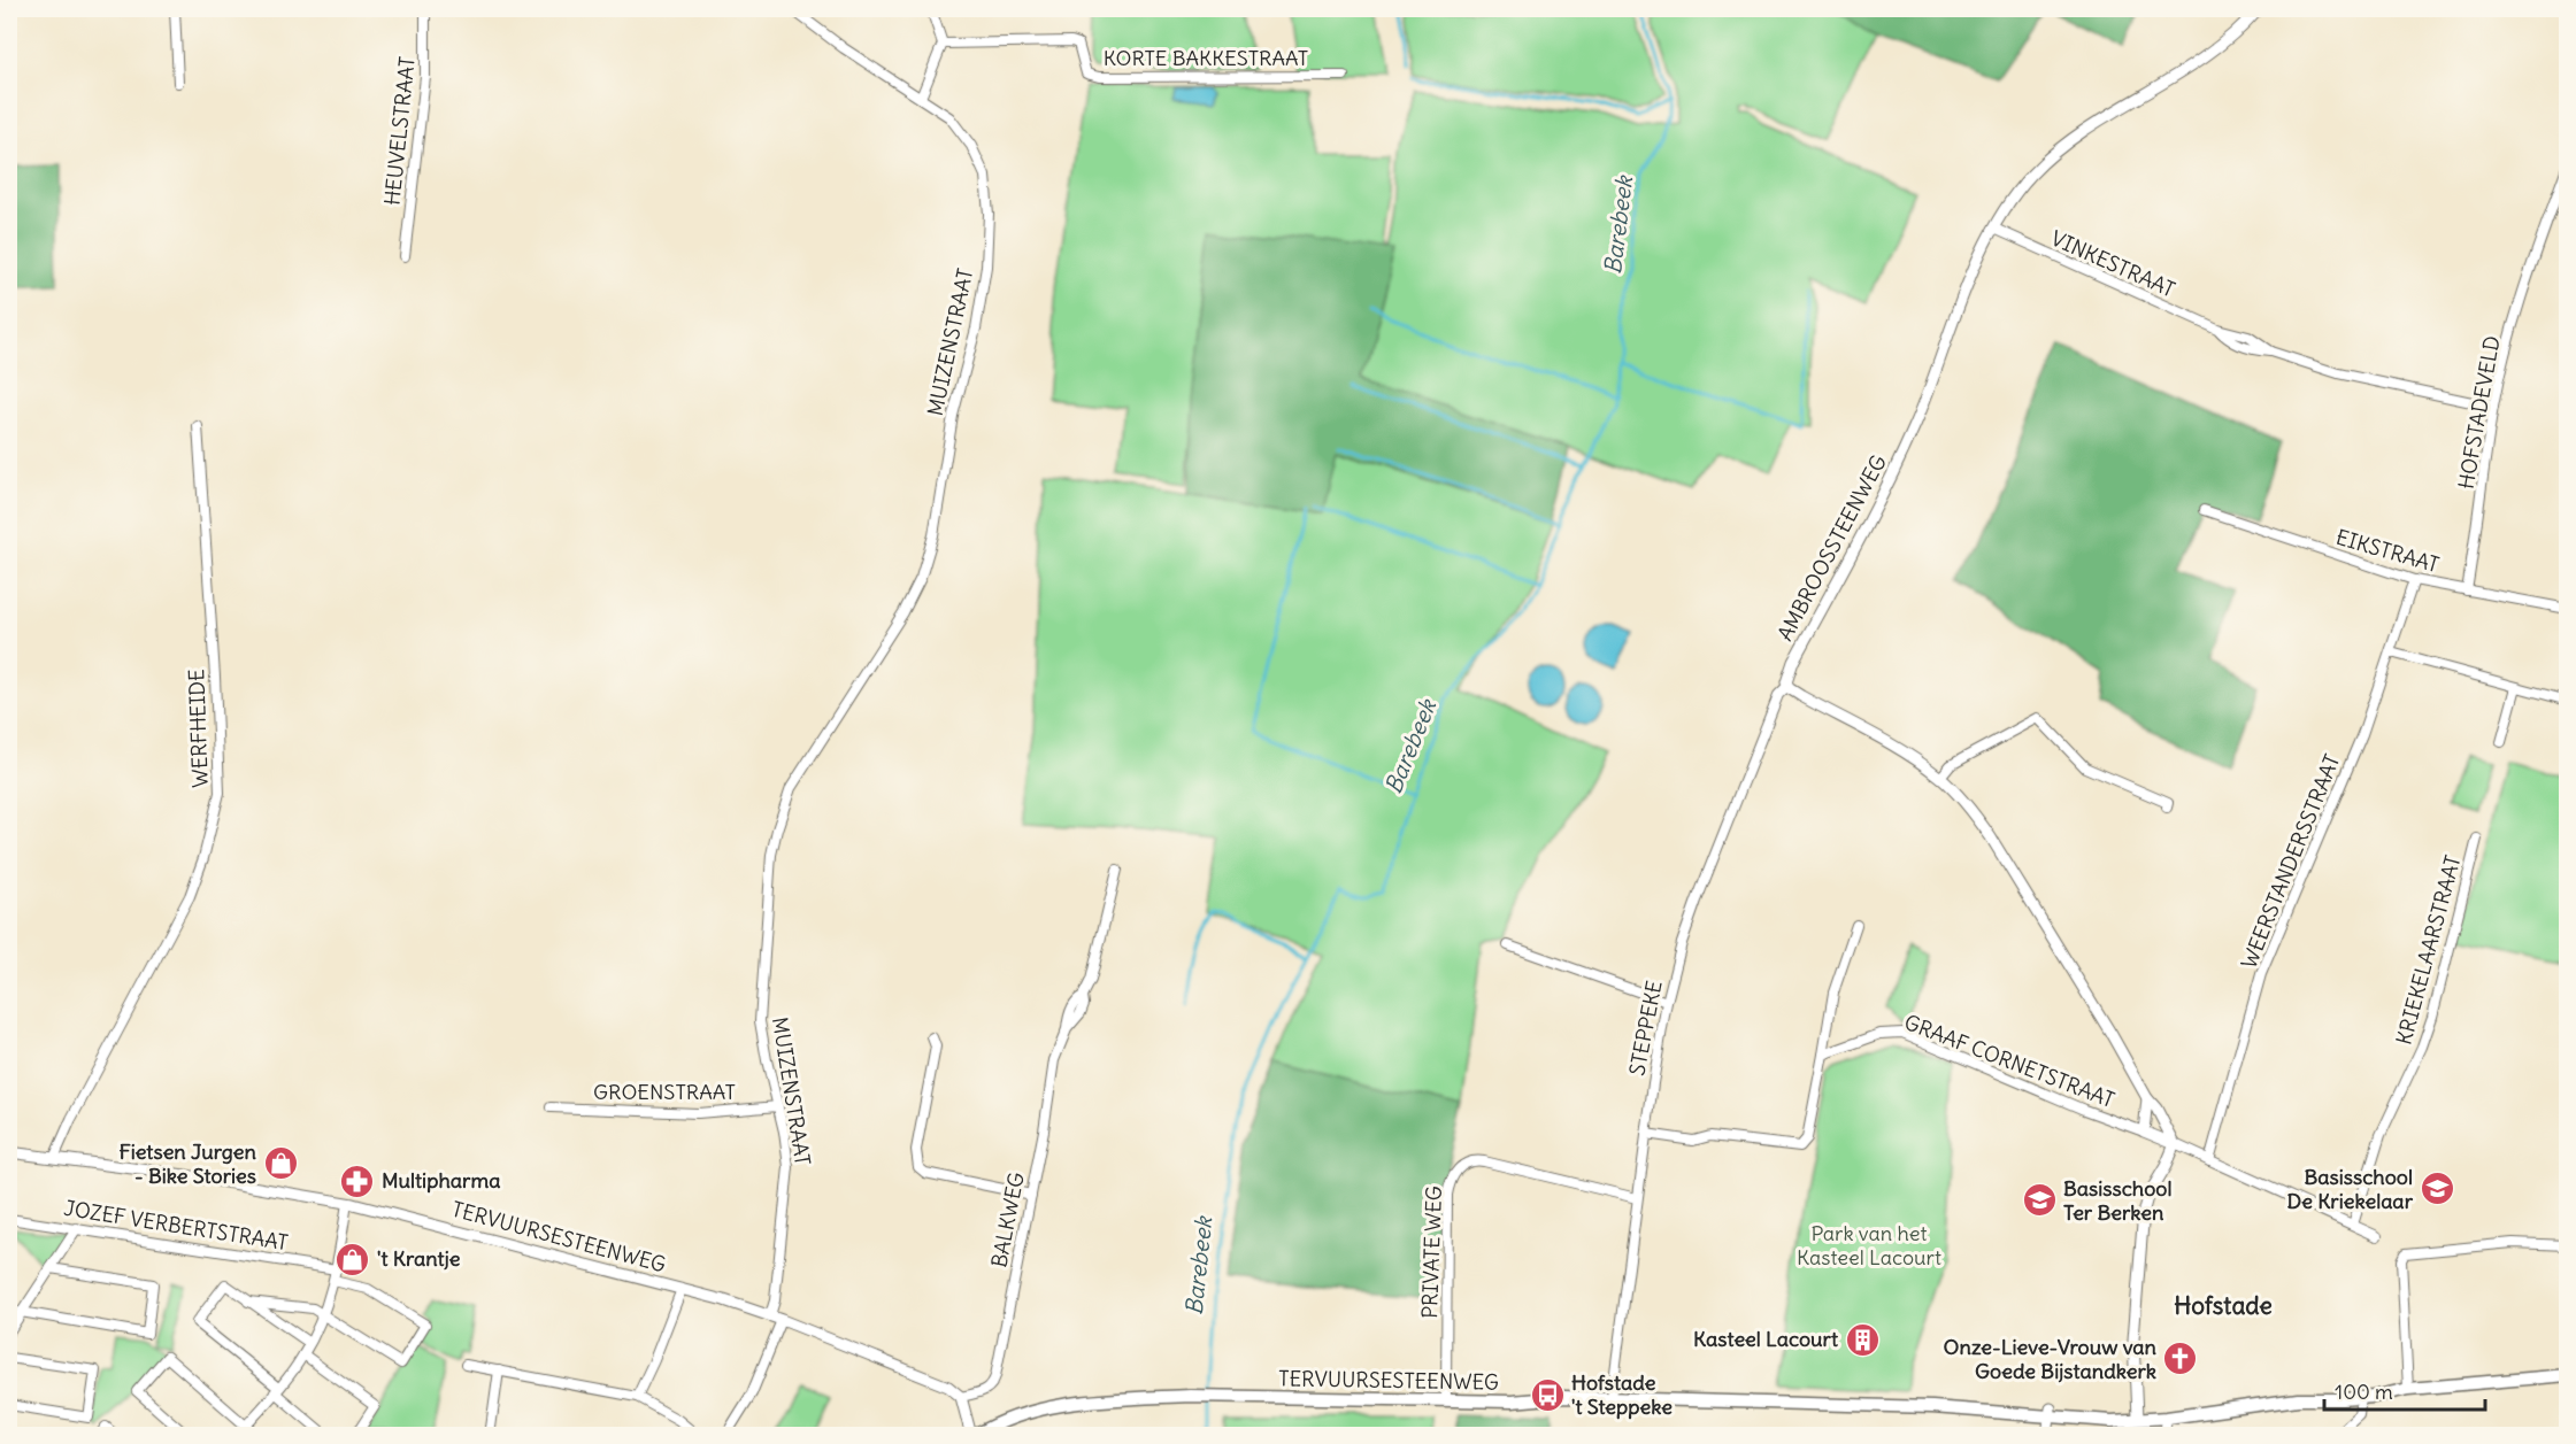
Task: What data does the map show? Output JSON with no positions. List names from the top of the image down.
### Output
{
  "streets": {
    "main road": ["TERVUURSESTEENWEG"],
    "street": [
      "KORTE BAKKESTRAAT",
      "HEUVELSTRAAT",
      "VINKESTRAAT",
      "MUIZENSTRAAT",
      "HOFSTADEVELD",
      "AMBROOSSTEENWEG",
      "EIKSTRAAT",
      "WERFHEIDE",
      "WEERSTANDERSSTRAAT",
      "KRIEKELAARSTRAAT",
      "STEPPEKE",
      "GRAAF CORNETSTRAAT",
      "GROENSTRAAT",
      "BALKWEG",
      "JOZEF VERBERTSTRAAT",
      "PRIVATE WEG"
    ]
  },
  "crossings": [
    ["VINKESTRAAT", "HOFSTADEVELD"],
    ["VINKESTRAAT", "AMBROOSSTEENWEG"],
    ["MUIZENSTRAAT", "GROENSTRAAT"],
    ["MUIZENSTRAAT", "TERVUURSESTEENWEG"],
    ["HOFSTADEVELD", "EIKSTRAAT"],
    ["AMBROOSSTEENWEG", "STEPPEKE"],
    ["EIKSTRAAT", "WEERSTANDERSSTRAAT"],
    ["WERFHEIDE", "TERVUURSESTEENWEG"],
    ["STEPPEKE", "TERVUURSESTEENWEG"],
    ["STEPPEKE", "PRIVATE WEG"],
    ["BALKWEG", "TERVUURSESTEENWEG"],
    ["TERVUURSESTEENWEG", "PRIVATE WEG"]
  ],
  "districts": ["Hofstade"],
  "water": ["Barebeek"],
  "parks": ["Park van het Kasteel Lacourt"],
  "places": {
    "shop": ["Fietsen Jurgen - Bike Stories", "'t Krantje"],
    "pharmacy": ["Multipharma"],
    "school or university": ["Basisschool De Kriekelaar", "Basisschool Ter Berken"],
    "building": ["Kasteel Lacourt"],
    "church": ["Onze-Lieve-Vrouw van Goede Bijstandkerk"],
    "bus stop": ["Hofstade 't Steppeke"]
  },
  "scale_bar": "100 m"
}
